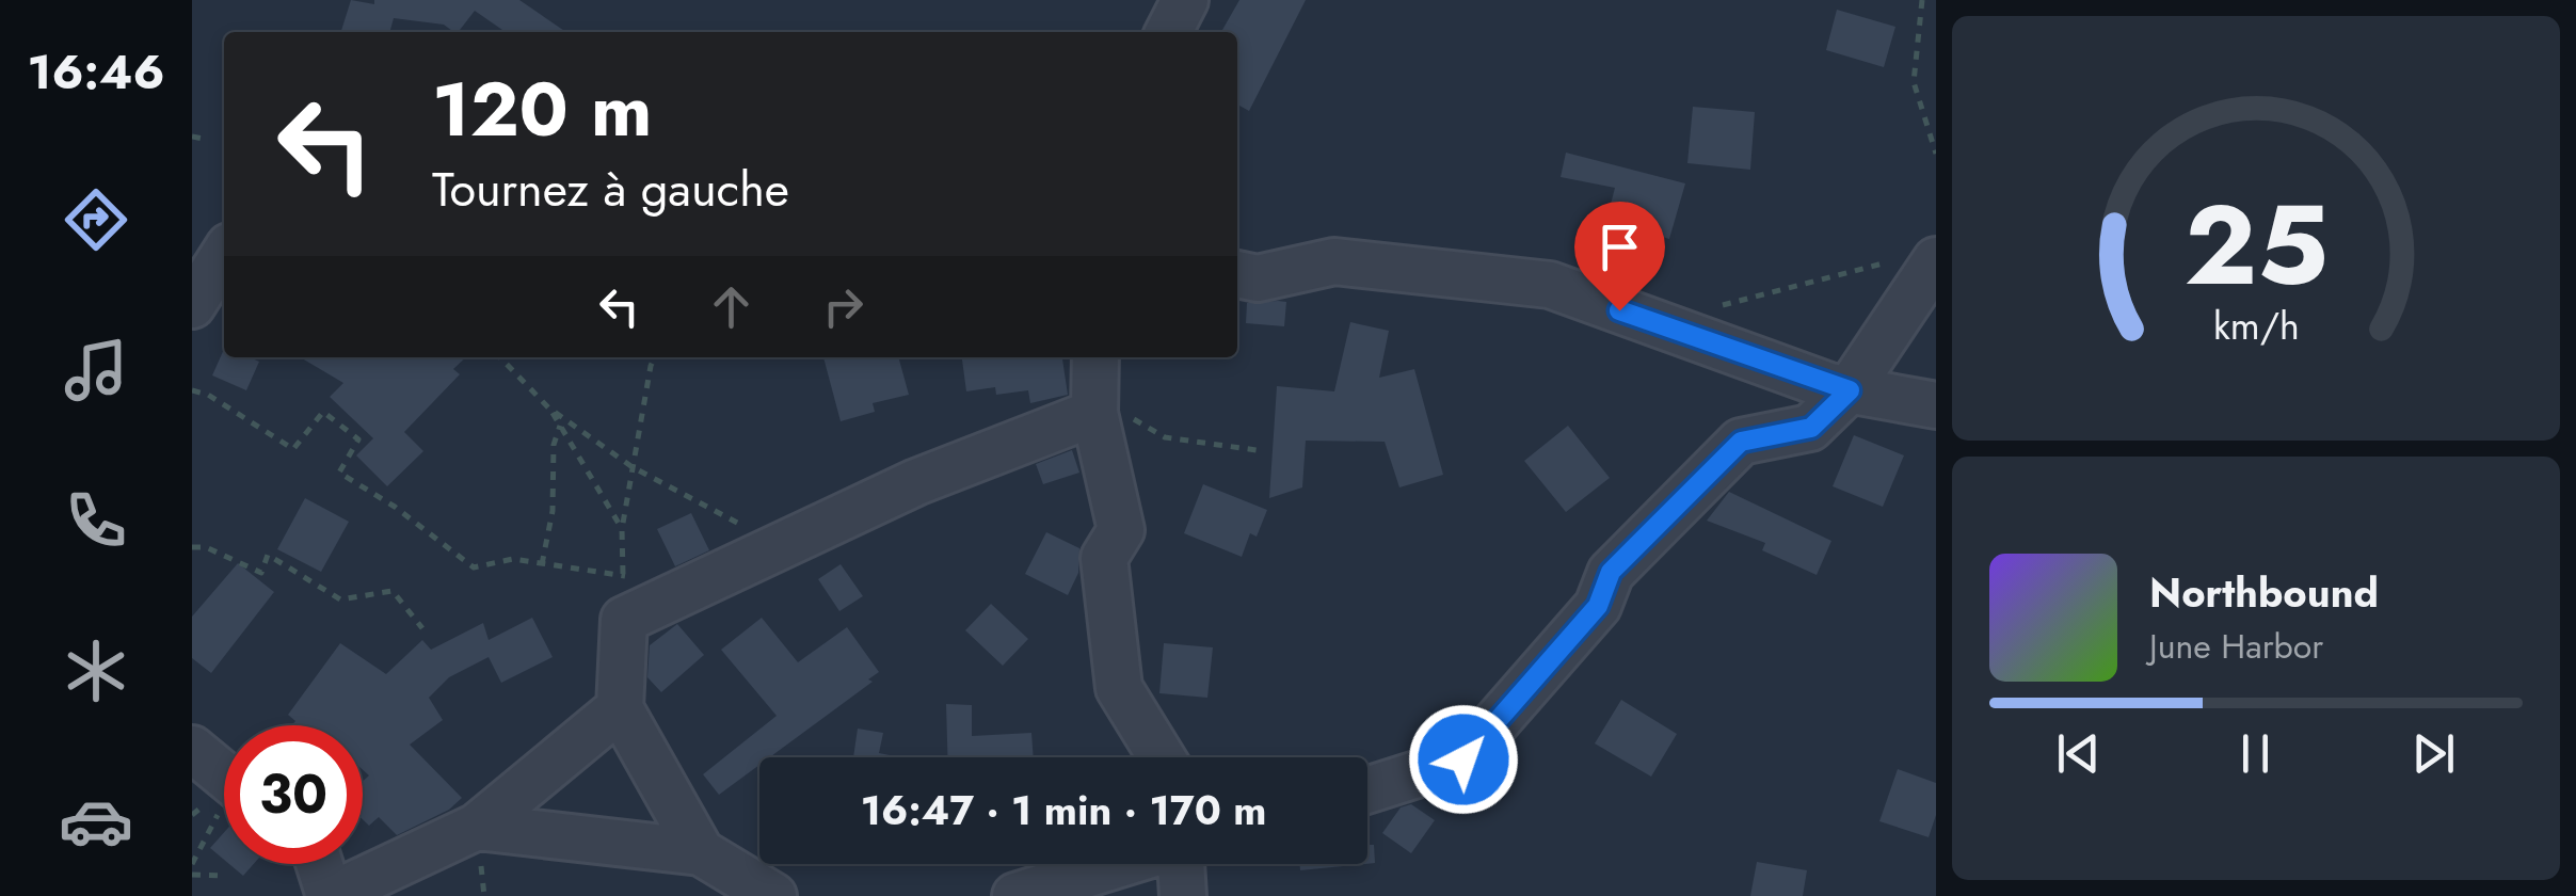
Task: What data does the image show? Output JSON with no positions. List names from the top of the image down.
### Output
{
  "page": {
    "tabs": "16:46",
    "turn": ["120 m", "Tournez à gauche"],
    "song": ["Northbound", "June Harbor"],
    "limit": "30",
    "trip": "16:47 · 1 min · 170 m",
    "gauge": ["25", "km/h"]
  }
}
